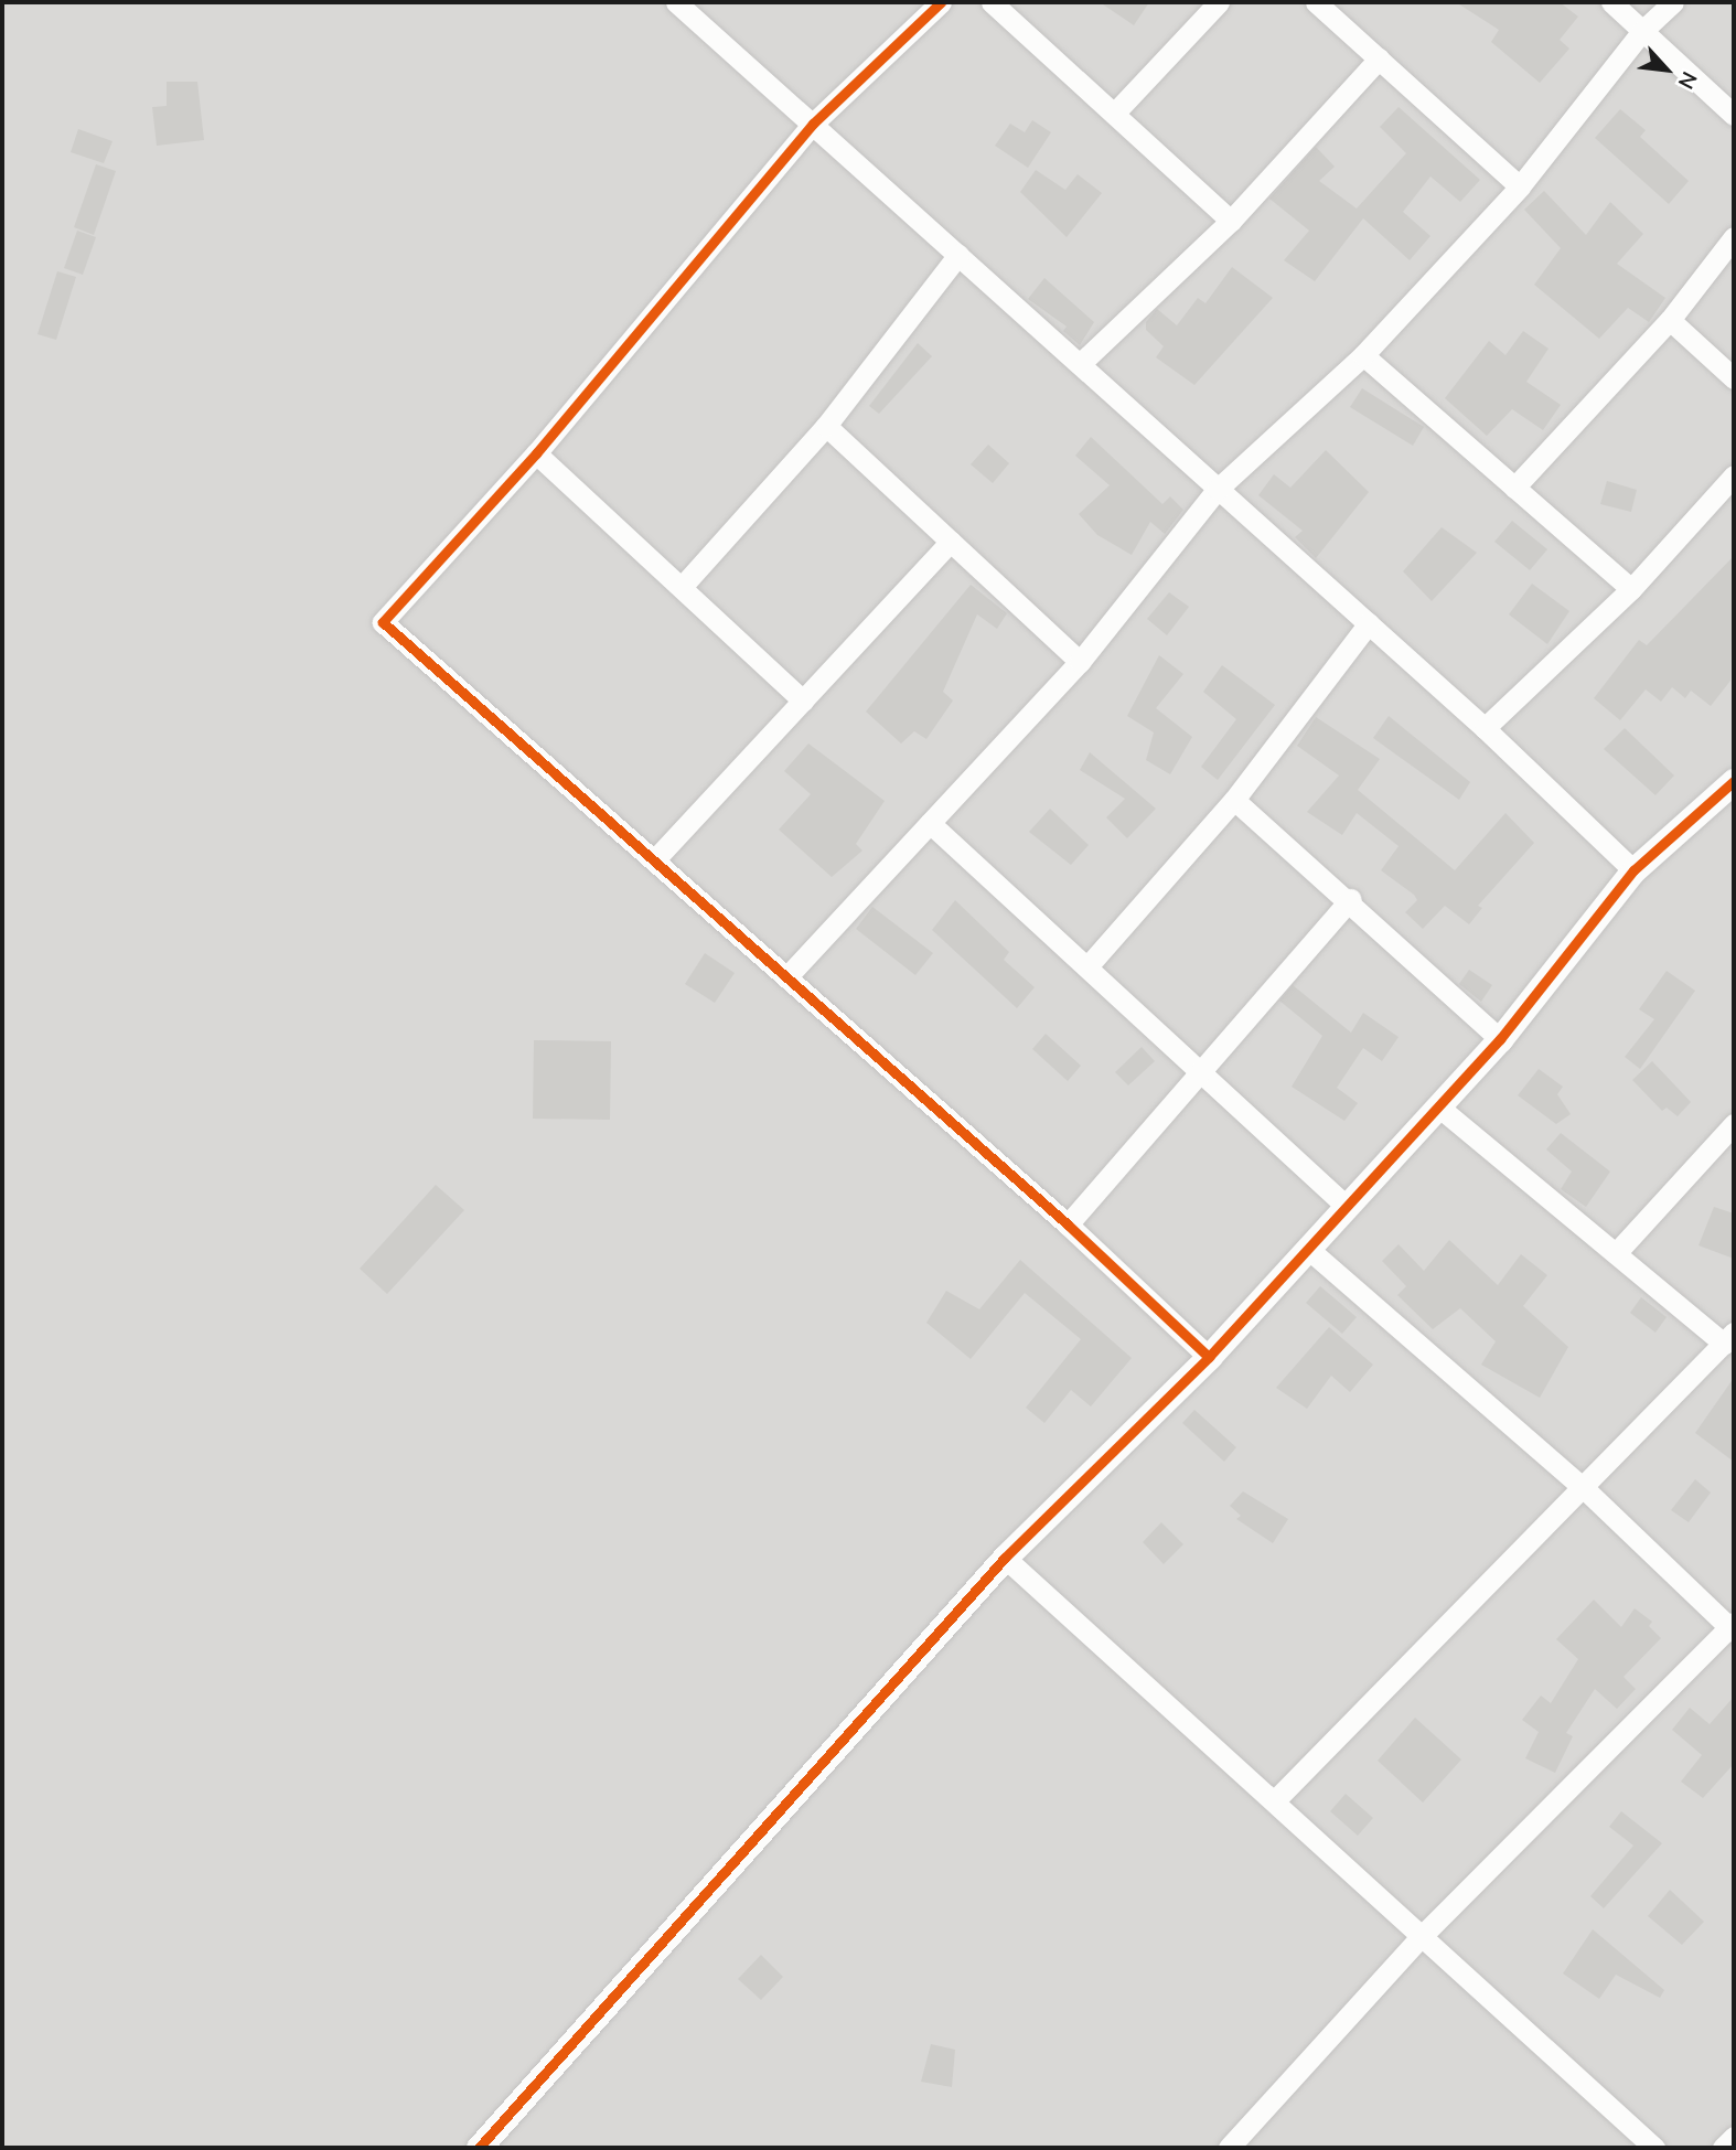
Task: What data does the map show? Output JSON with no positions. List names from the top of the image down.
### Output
{
  "north": "bottom right"
}
